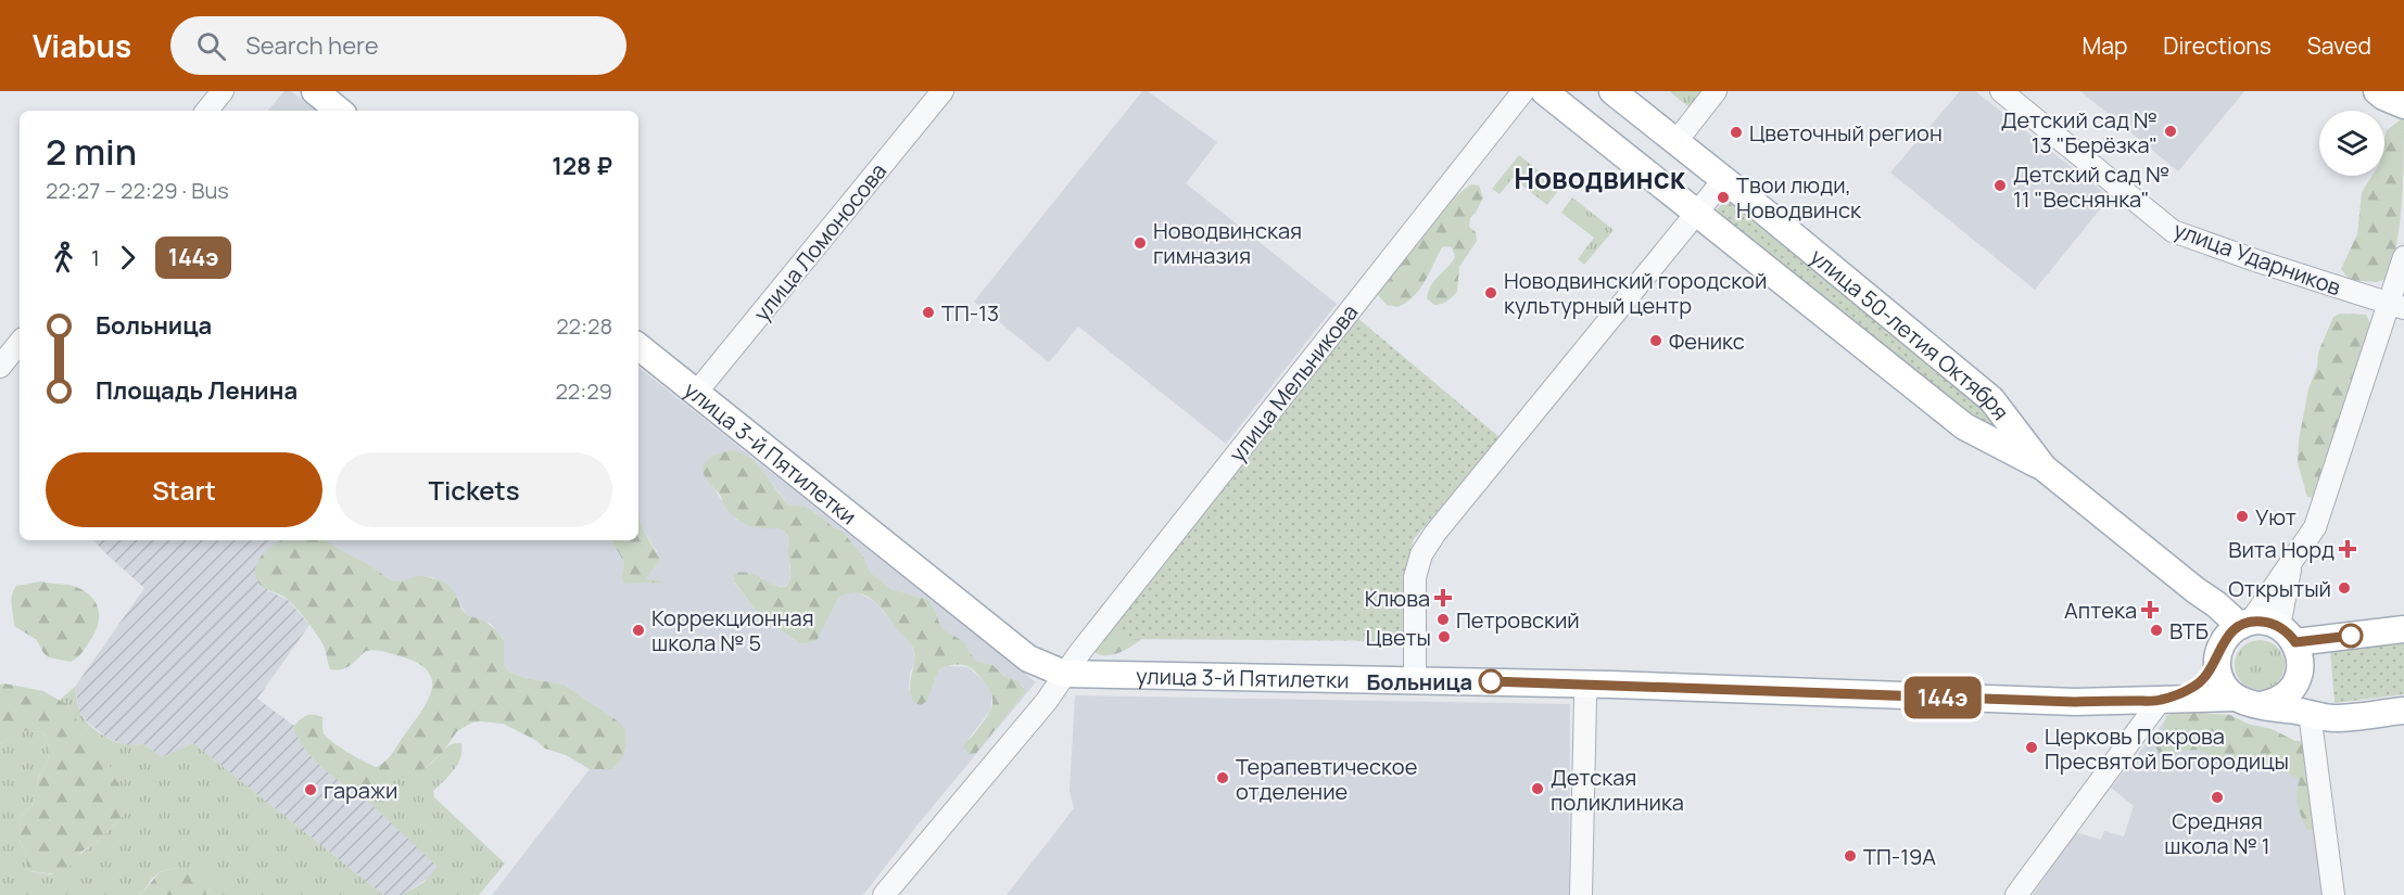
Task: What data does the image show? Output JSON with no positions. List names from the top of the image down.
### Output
{
  "streets": {
    "main road": ["улица 50-летия Октября", "улица 3-й Пятилетки"],
    "street": ["улица Ломоносова", "улица Ударников", "улица Мельникова"]
  },
  "crossings": [
    ["улица Ломоносова", "улица 3-й Пятилетки"],
    ["улица 50-летия Октября", "улица 3-й Пятилетки"],
    ["улица Мельникова", "улица 3-й Пятилетки"]
  ],
  "districts": ["Новодвинск"],
  "places": {
    "other": [
      "Детский сад № 13 \"Берёзка\"",
      "Цветочный регион",
      "Детский сад № 11 \"Веснянка\"",
      "Твои люди, Новодвинск",
      "Новодвинская гимназия",
      "Новодвинский городской культурный центр",
      "ТП-13",
      "Феникс",
      "Уют",
      "Открытый",
      "Петровский",
      "Коррекционная школа № 5",
      "ВТБ",
      "Цветы",
      "Больница",
      "Церковь Покрова Пресвятой Богородицы",
      "Терапевтическое отделение",
      "Детская поликлиника",
      "гаражи",
      "Средняя школа № 1",
      "ТП-19А"
    ],
    "health": ["Вита Норд", "Клюва", "Аптека"]
  },
  "lines": ["bus line 144э"],
  "page": {
    "header": "Viabus",
    "search": "Search here",
    "nav": ["Map", "Directions", "Saved"],
    "on_map": "144э",
    "heading": ["2 min", "22:27 – 22:29 · Bus", "128 ₽"],
    "legs": ["1", "144э"],
    "list": [
      {
        "name": "Больница",
        "value": "22:28"
      },
      {
        "name": "Площадь Ленина",
        "value": "22:29"
      }
    ],
    "buttons": ["Start", "Tickets"]
  }
}
